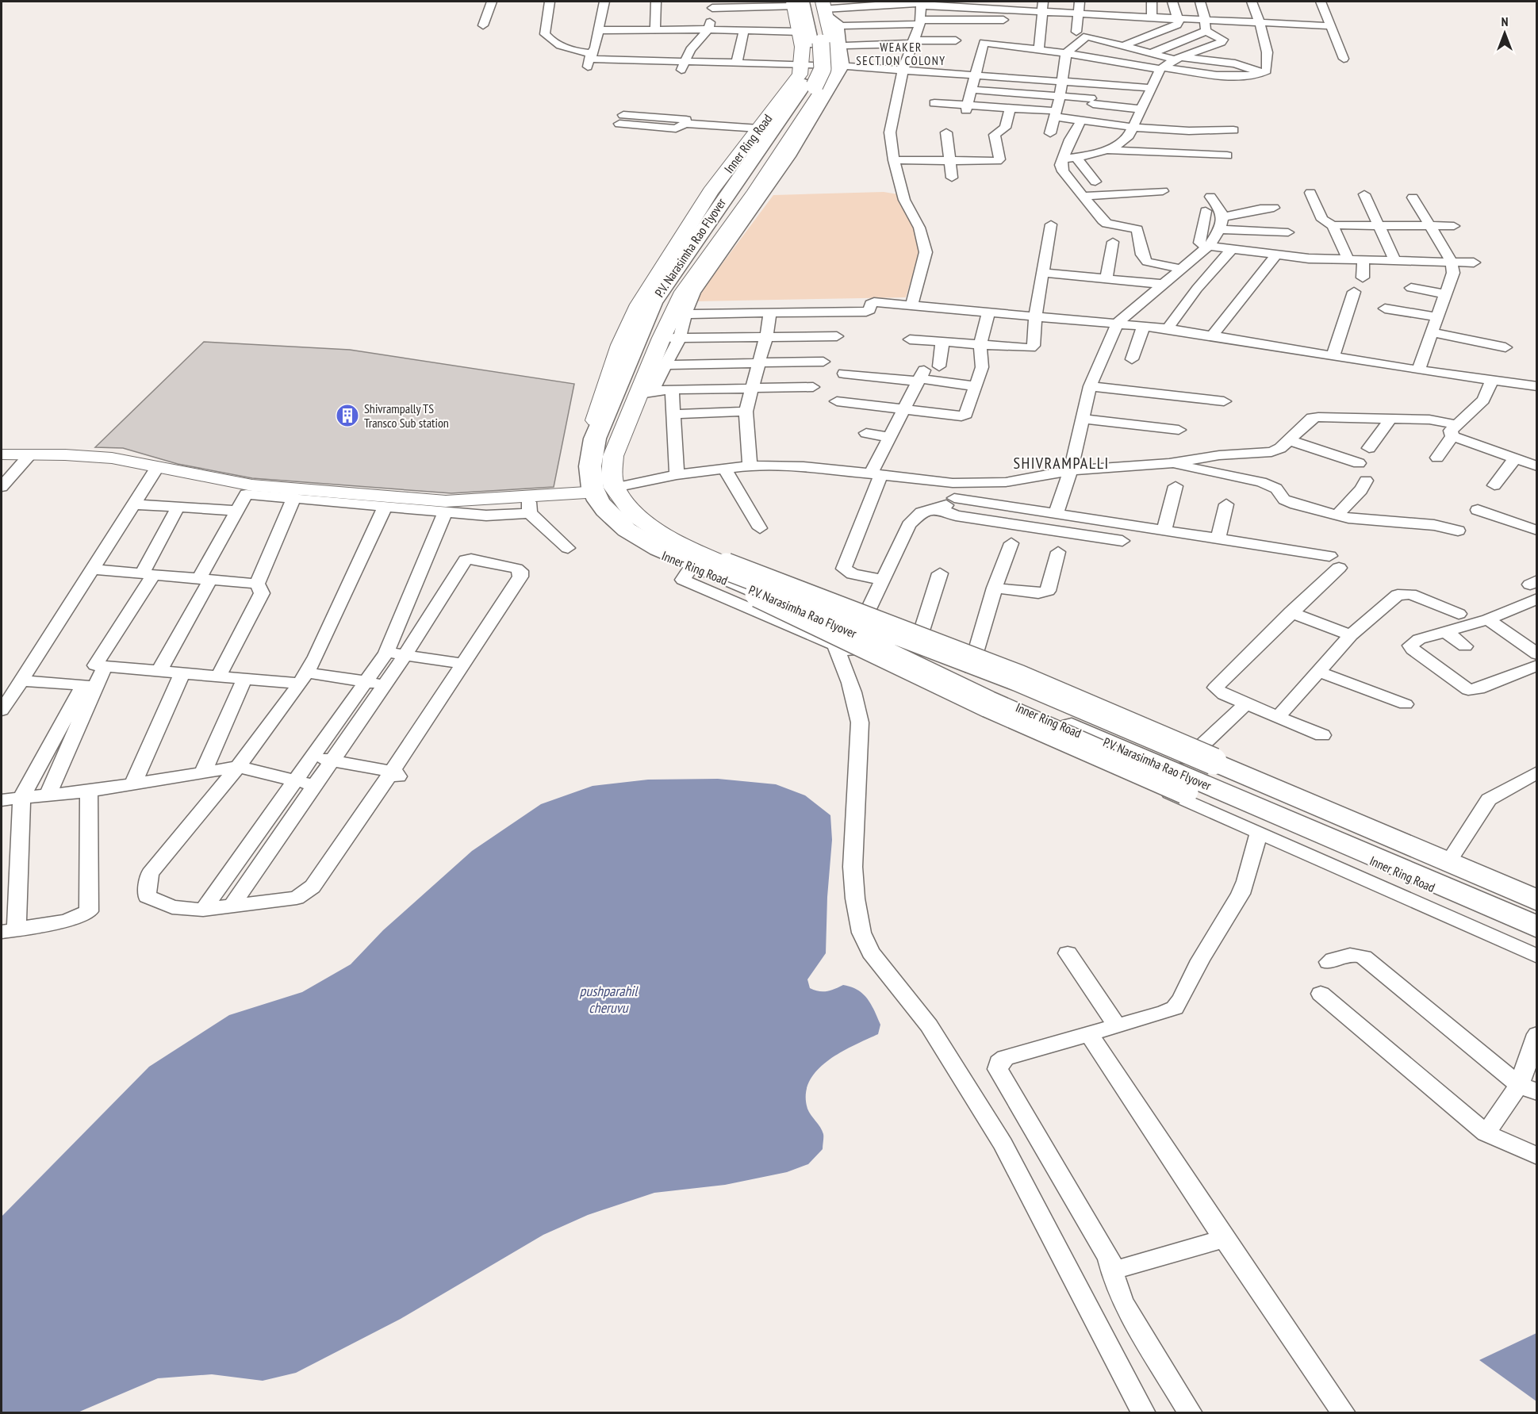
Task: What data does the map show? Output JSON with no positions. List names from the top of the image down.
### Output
{
  "streets": {
    "highway": ["P.V. Narasimha Rao Flyover"],
    "main road": ["Inner Ring Road"]
  },
  "crossings": [
    ["Inner Ring Road", "P.V. Narasimha Rao Flyover"]
  ],
  "districts": ["WEAKER SECTION COLONY", "SHIVRAMPALLI"],
  "water": ["pushparahil cheruvu"],
  "places": {
    "building": ["Shivrampally TS Transco Sub station"]
  },
  "north": "top"
}
